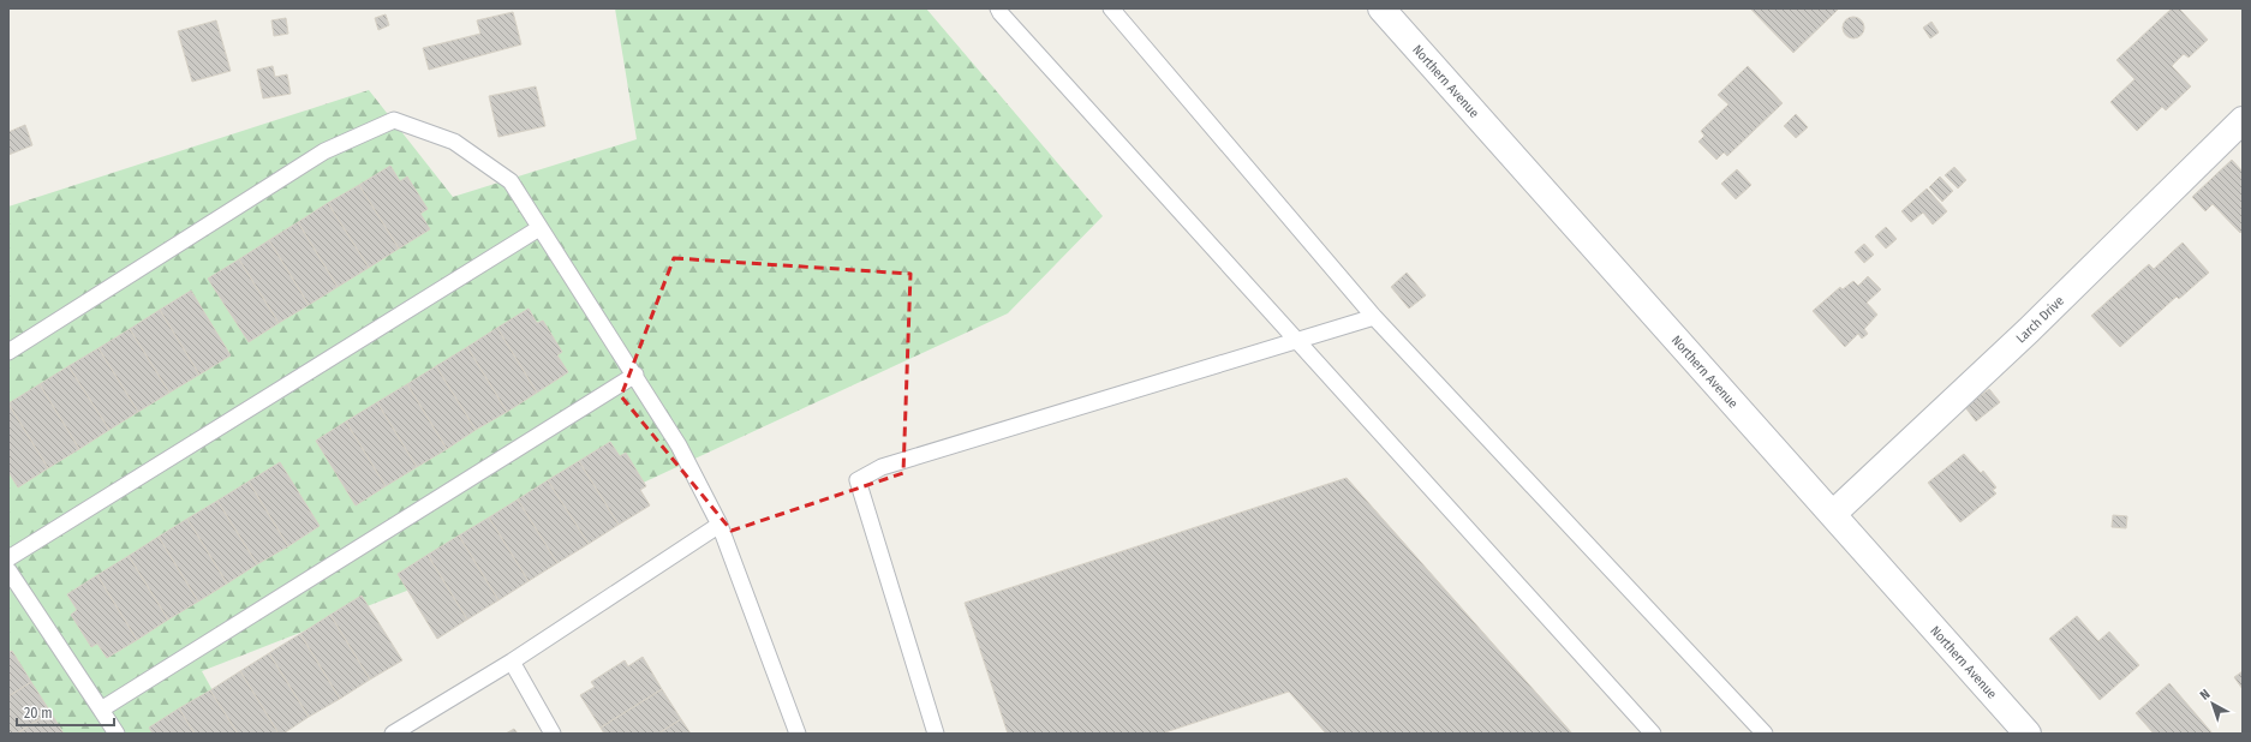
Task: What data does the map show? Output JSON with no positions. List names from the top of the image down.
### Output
{
  "streets": {
    "street": ["Northern Avenue", "Larch Drive"]
  },
  "crossings": [
    ["Northern Avenue", "Larch Drive"]
  ],
  "scale_bar": "20 m",
  "north": "top left"
}
